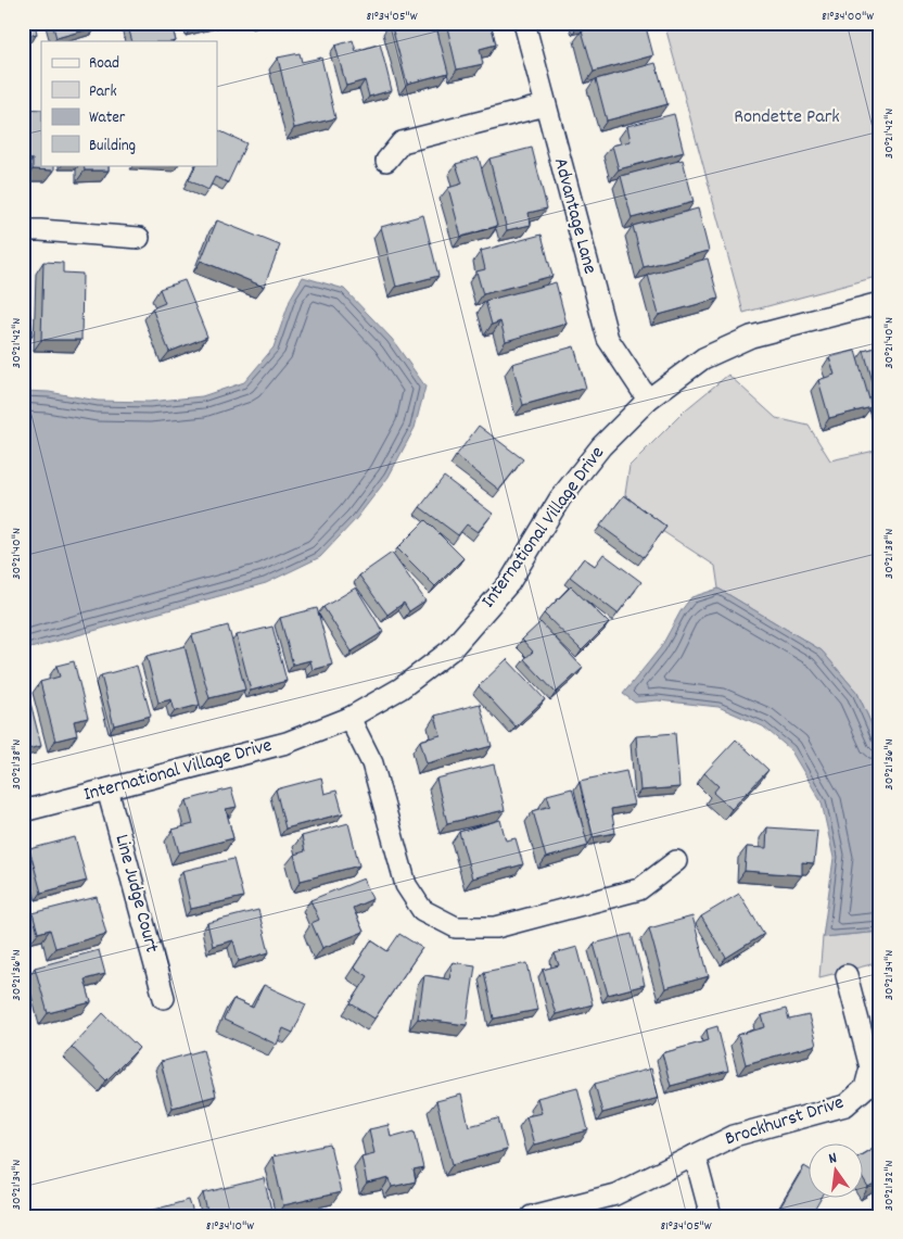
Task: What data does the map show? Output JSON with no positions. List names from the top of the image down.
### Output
{
  "streets": {
    "street": [
      "Advantage Lane",
      "International Village Drive",
      "Line Judge Court",
      "Brockhurst Drive"
    ]
  },
  "crossings": [
    ["Advantage Lane", "International Village Drive"],
    ["International Village Drive", "Line Judge Court"]
  ],
  "parks": ["Rondette Park"],
  "legend": [
    "Road",
    "Park",
    "Water",
    "Building"
  ],
  "north": "top",
  "coordinates": [
    "81°34'05\"W",
    "81°34'00\"W",
    "30°21'42\"N",
    "30°21'40\"N",
    "30°21'38\"N",
    "30°21'36\"N",
    "30°21'34\"N",
    "30°21'32\"N",
    "81°34'10\"W"
  ]
}
